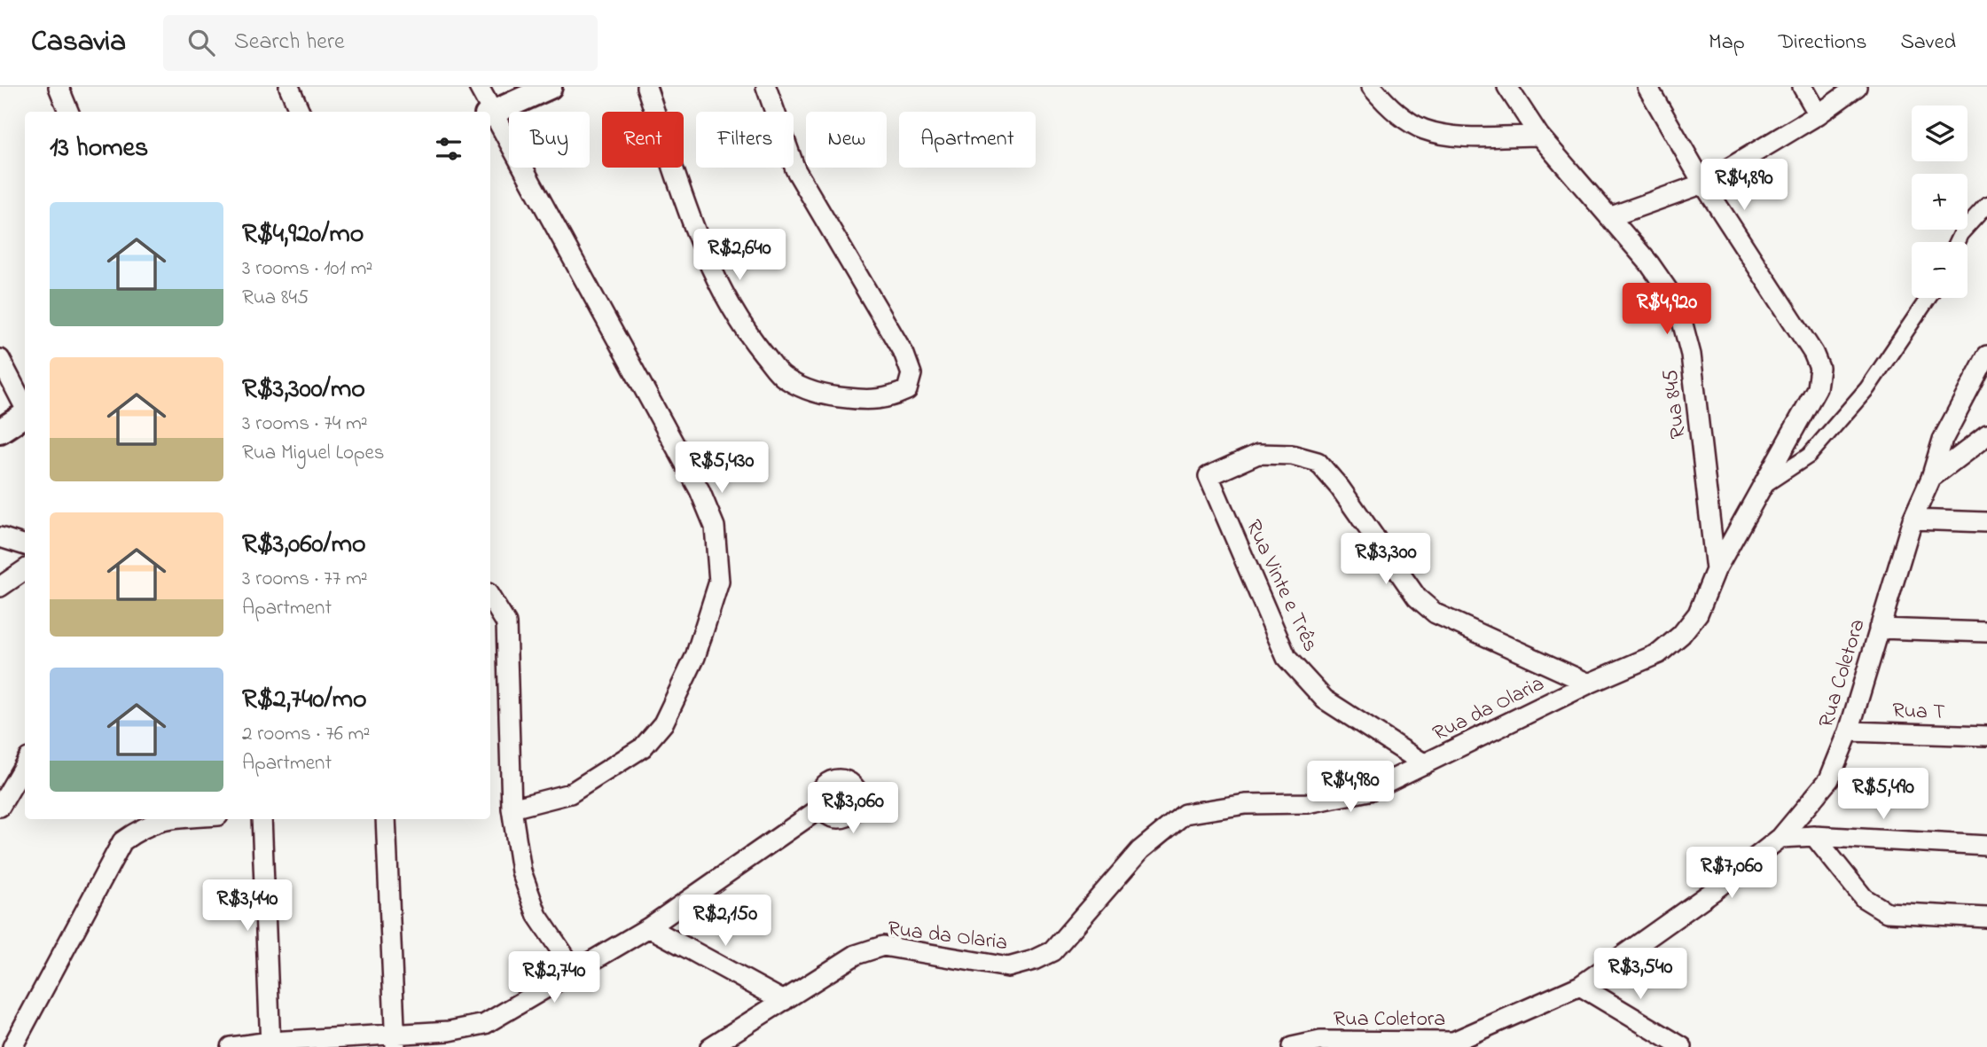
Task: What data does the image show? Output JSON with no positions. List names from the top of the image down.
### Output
{
  "streets": {
    "street": [
      "Rua 845",
      "Rua Vinte e Três",
      "Rua Coletora",
      "Rua da Olaria",
      "Rua T"
    ]
  },
  "crossings": [
    ["Rua 845", "Rua da Olaria"],
    ["Rua Vinte e Três", "Rua da Olaria"],
    ["Rua Coletora", "Rua T"]
  ],
  "page": {
    "header": "Casavia",
    "search": "Search here",
    "nav": ["Map", "Directions", "Saved"],
    "map_buttons": ["+", "−"],
    "chip": [
      "Buy",
      "Rent",
      "Filters",
      "New",
      "Apartment"
    ],
    "heading": "13 homes",
    "price": [
      "R$4,890",
      "R$2,640",
      "R$4,920",
      "R$5,430",
      "R$3,300",
      "R$4,980",
      "R$5,490",
      "R$3,060",
      "R$7,060",
      "R$3,440",
      "R$2,150",
      "R$3,540",
      "R$2,740"
    ],
    "list": [
      {
        "name": "R$4,920/mo",
        "note": "3 rooms · 101 m² · Rua 845"
      },
      {
        "name": "R$3,300/mo",
        "note": "3 rooms · 74 m² · Rua Miguel Lopes"
      },
      {
        "name": "R$3,060/mo",
        "note": "3 rooms · 77 m² · Apartment"
      },
      {
        "name": "R$2,740/mo",
        "note": "2 rooms · 76 m² · Apartment"
      }
    ]
  }
}
